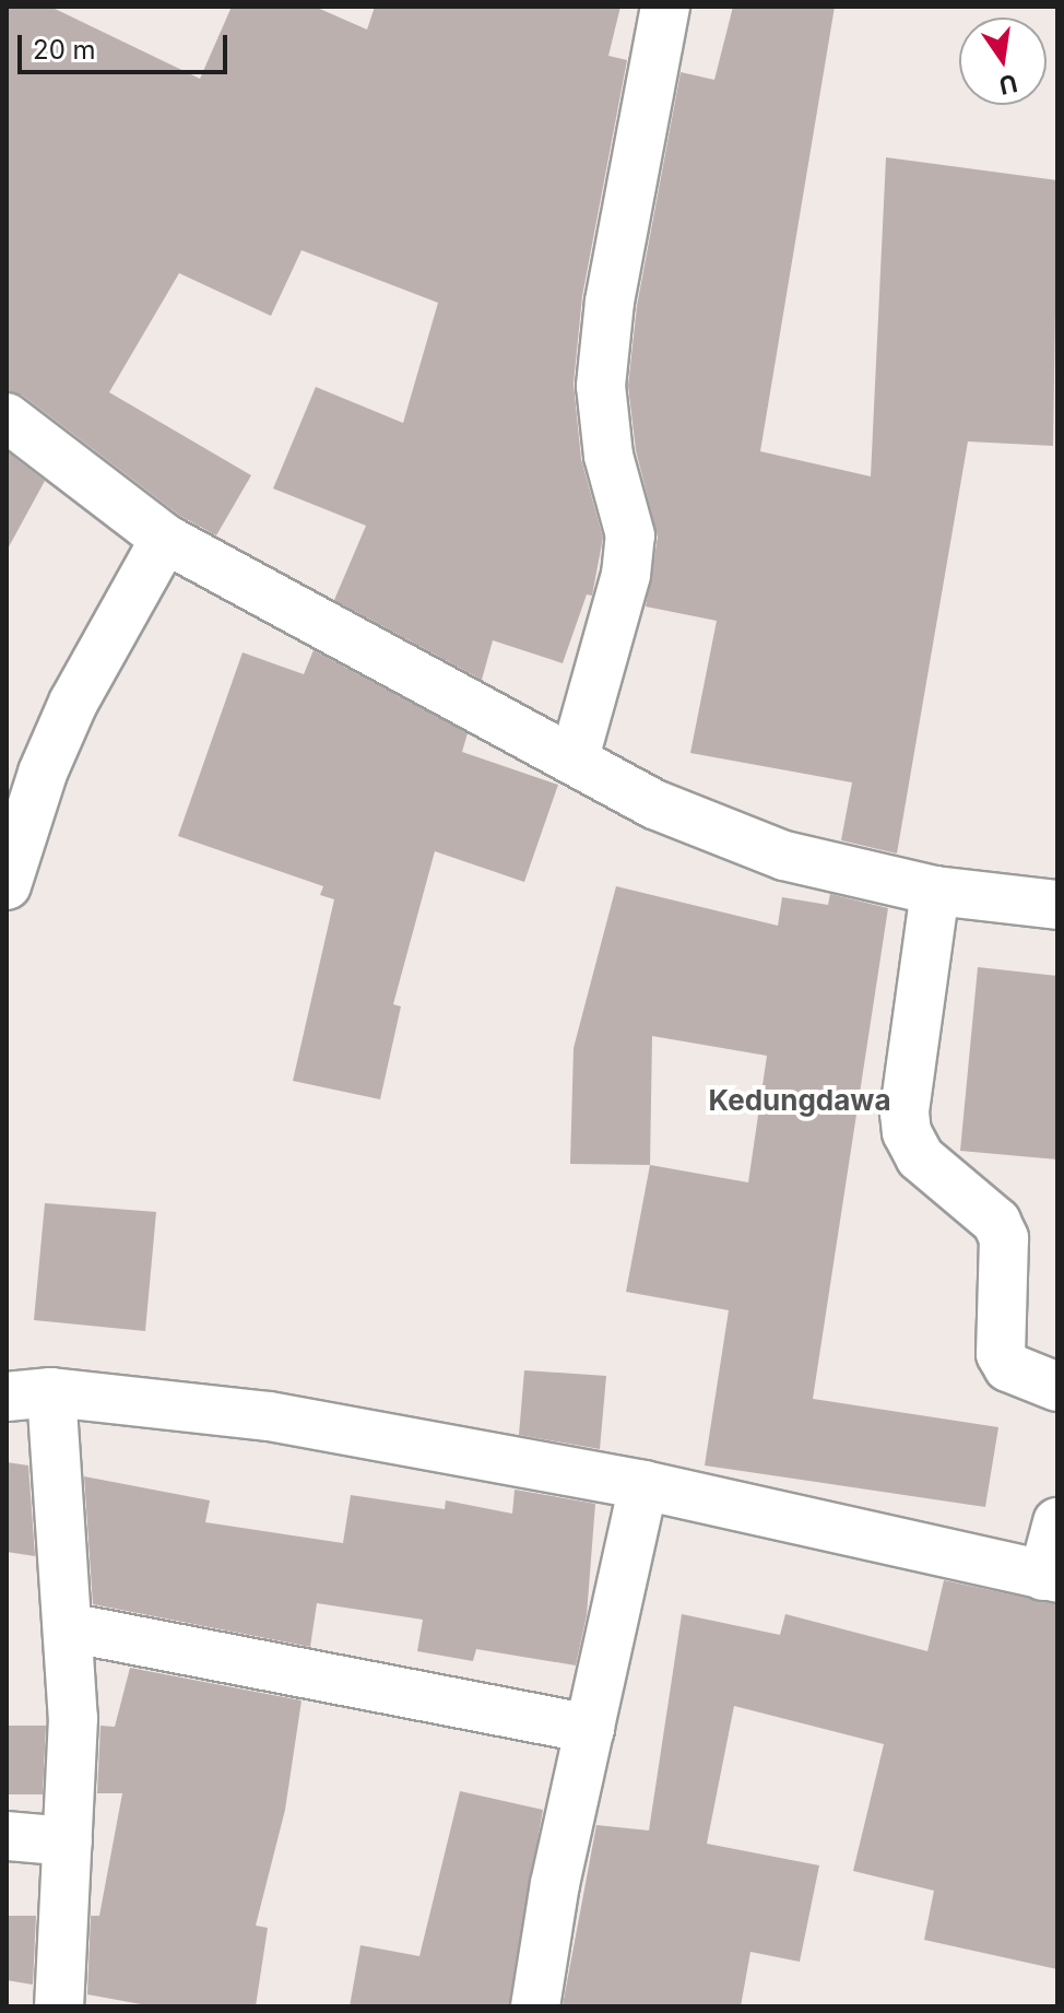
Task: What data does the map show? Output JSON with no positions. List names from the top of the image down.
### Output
{
  "districts": ["Kedungdawa"],
  "scale_bar": "20 m",
  "north": "bottom"
}
